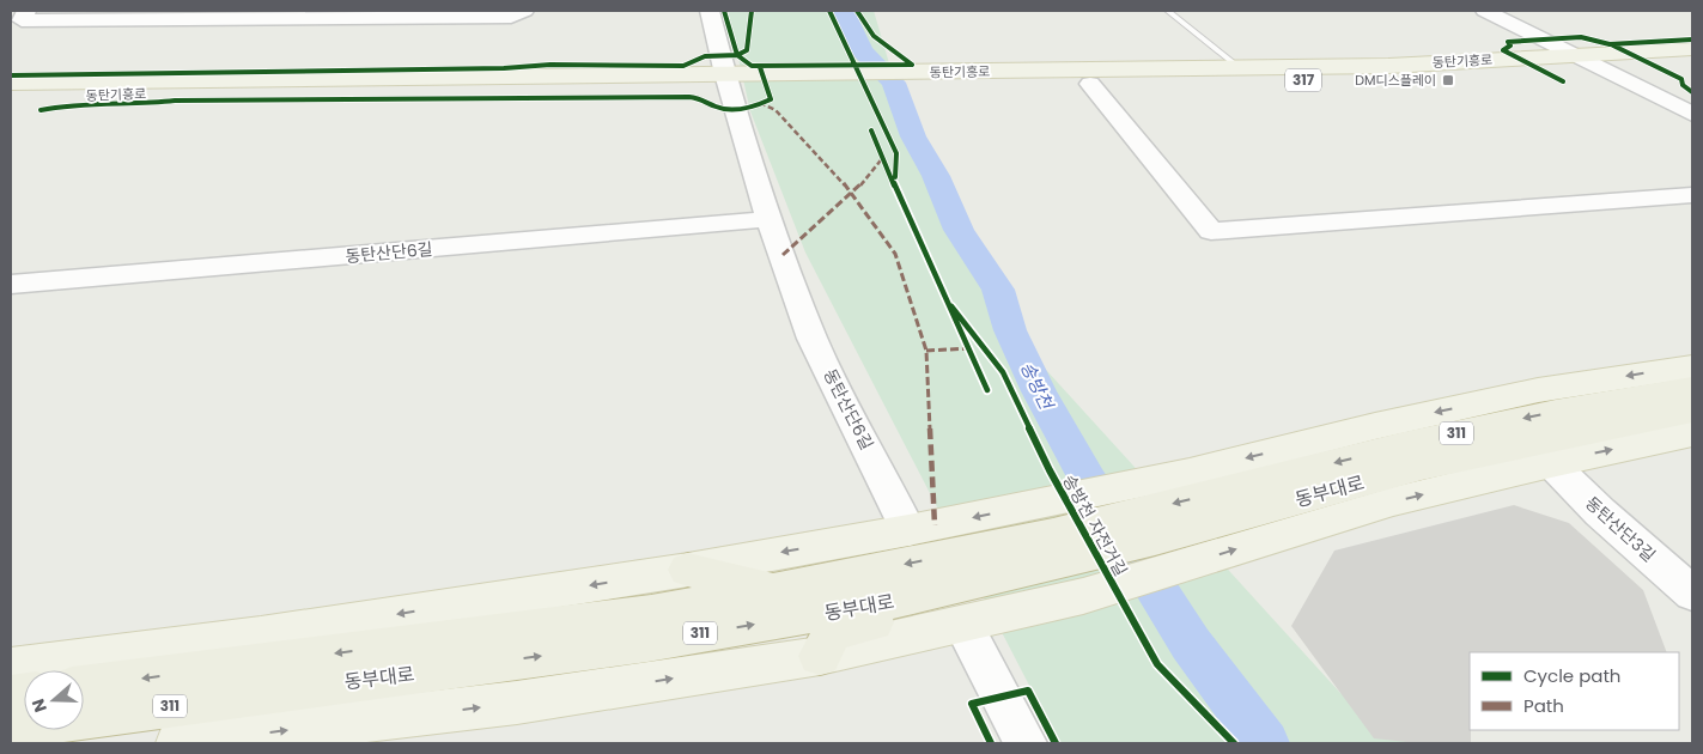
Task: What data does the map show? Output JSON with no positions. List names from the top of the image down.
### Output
{
  "streets": {
    "highway": ["311", "동부대로"],
    "main road": ["동탄기흥로", "317"],
    "street": ["동탄산단6길", "동탄산단3길"],
    "cycle path": ["송방천 자전거길"]
  },
  "crossings": [
    ["동탄기흥로", "동탄산단6길"],
    ["동탄산단6길", "동부대로"],
    ["동부대로", "동탄산단3길"]
  ],
  "water": ["송방천"],
  "places": {
    "transit": ["DM디스플레이"]
  },
  "legend": ["Cycle path", "Path"],
  "north": "left"
}
